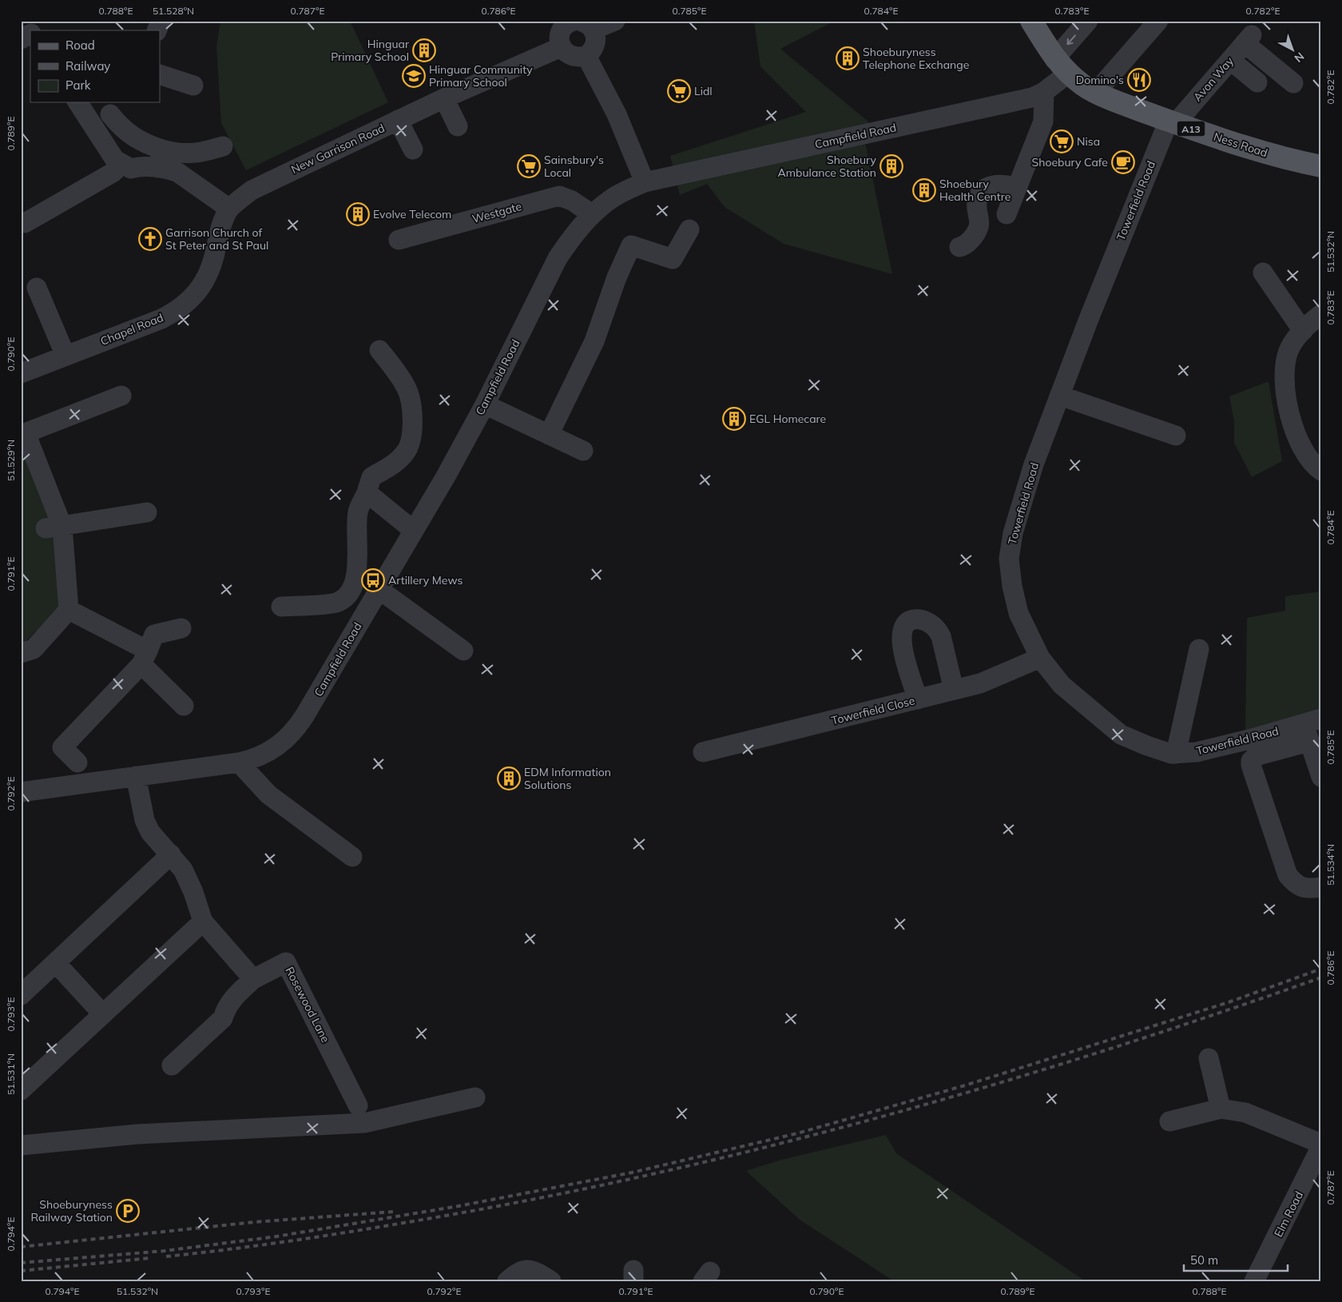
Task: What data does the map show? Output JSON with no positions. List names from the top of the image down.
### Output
{
  "streets": {
    "main road": ["A13", "Ness Road"],
    "street": [
      "Avon Way",
      "Campfield Road",
      "New Garrison Road",
      "Towerfield Road",
      "Westgate",
      "Chapel Road",
      "Towerfield Close",
      "Rosewood Lane",
      "Elm Road"
    ]
  },
  "crossings": [
    ["Avon Way", "Ness Road"],
    ["Avon Way", "Towerfield Road"],
    ["Campfield Road", "Ness Road"],
    ["Campfield Road", "Westgate"],
    ["Ness Road", "Towerfield Road"],
    ["New Garrison Road", "Chapel Road"],
    ["Towerfield Road", "Towerfield Close"]
  ],
  "places": {
    "building": [
      "Hinguar Primary School",
      "Shoeburyness Telephone Exchange",
      "Shoebury Ambulance Station",
      "Shoebury Health Centre",
      "Evolve Telecom",
      "EGL Homecare",
      "EDM Information Solutions"
    ],
    "school or university": ["Hinguar Community Primary School"],
    "restaurant": ["Domino's"],
    "supermarket": ["Lidl", "Nisa", "Sainsbury's Local"],
    "cafe": ["Shoebury Cafe"],
    "church": ["Garrison Church of St Peter and St Paul"],
    "bus stop": ["Artillery Mews"],
    "parking": ["Shoeburyness Railway Station"]
  },
  "legend": ["Road", "Railway", "Park"],
  "scale_bar": "50 m",
  "north": "bottom right",
  "coordinates": [
    "0.788°E",
    "51.528°N",
    "0.787°E",
    "0.786°E",
    "0.785°E",
    "0.784°E",
    "0.783°E",
    "0.782°E",
    "0.789°E",
    "51.532°N",
    "0.790°E",
    "51.529°N",
    "0.791°E",
    "0.792°E",
    "51.534°N",
    "0.793°E",
    "51.531°N",
    "0.794°E"
  ]
}
